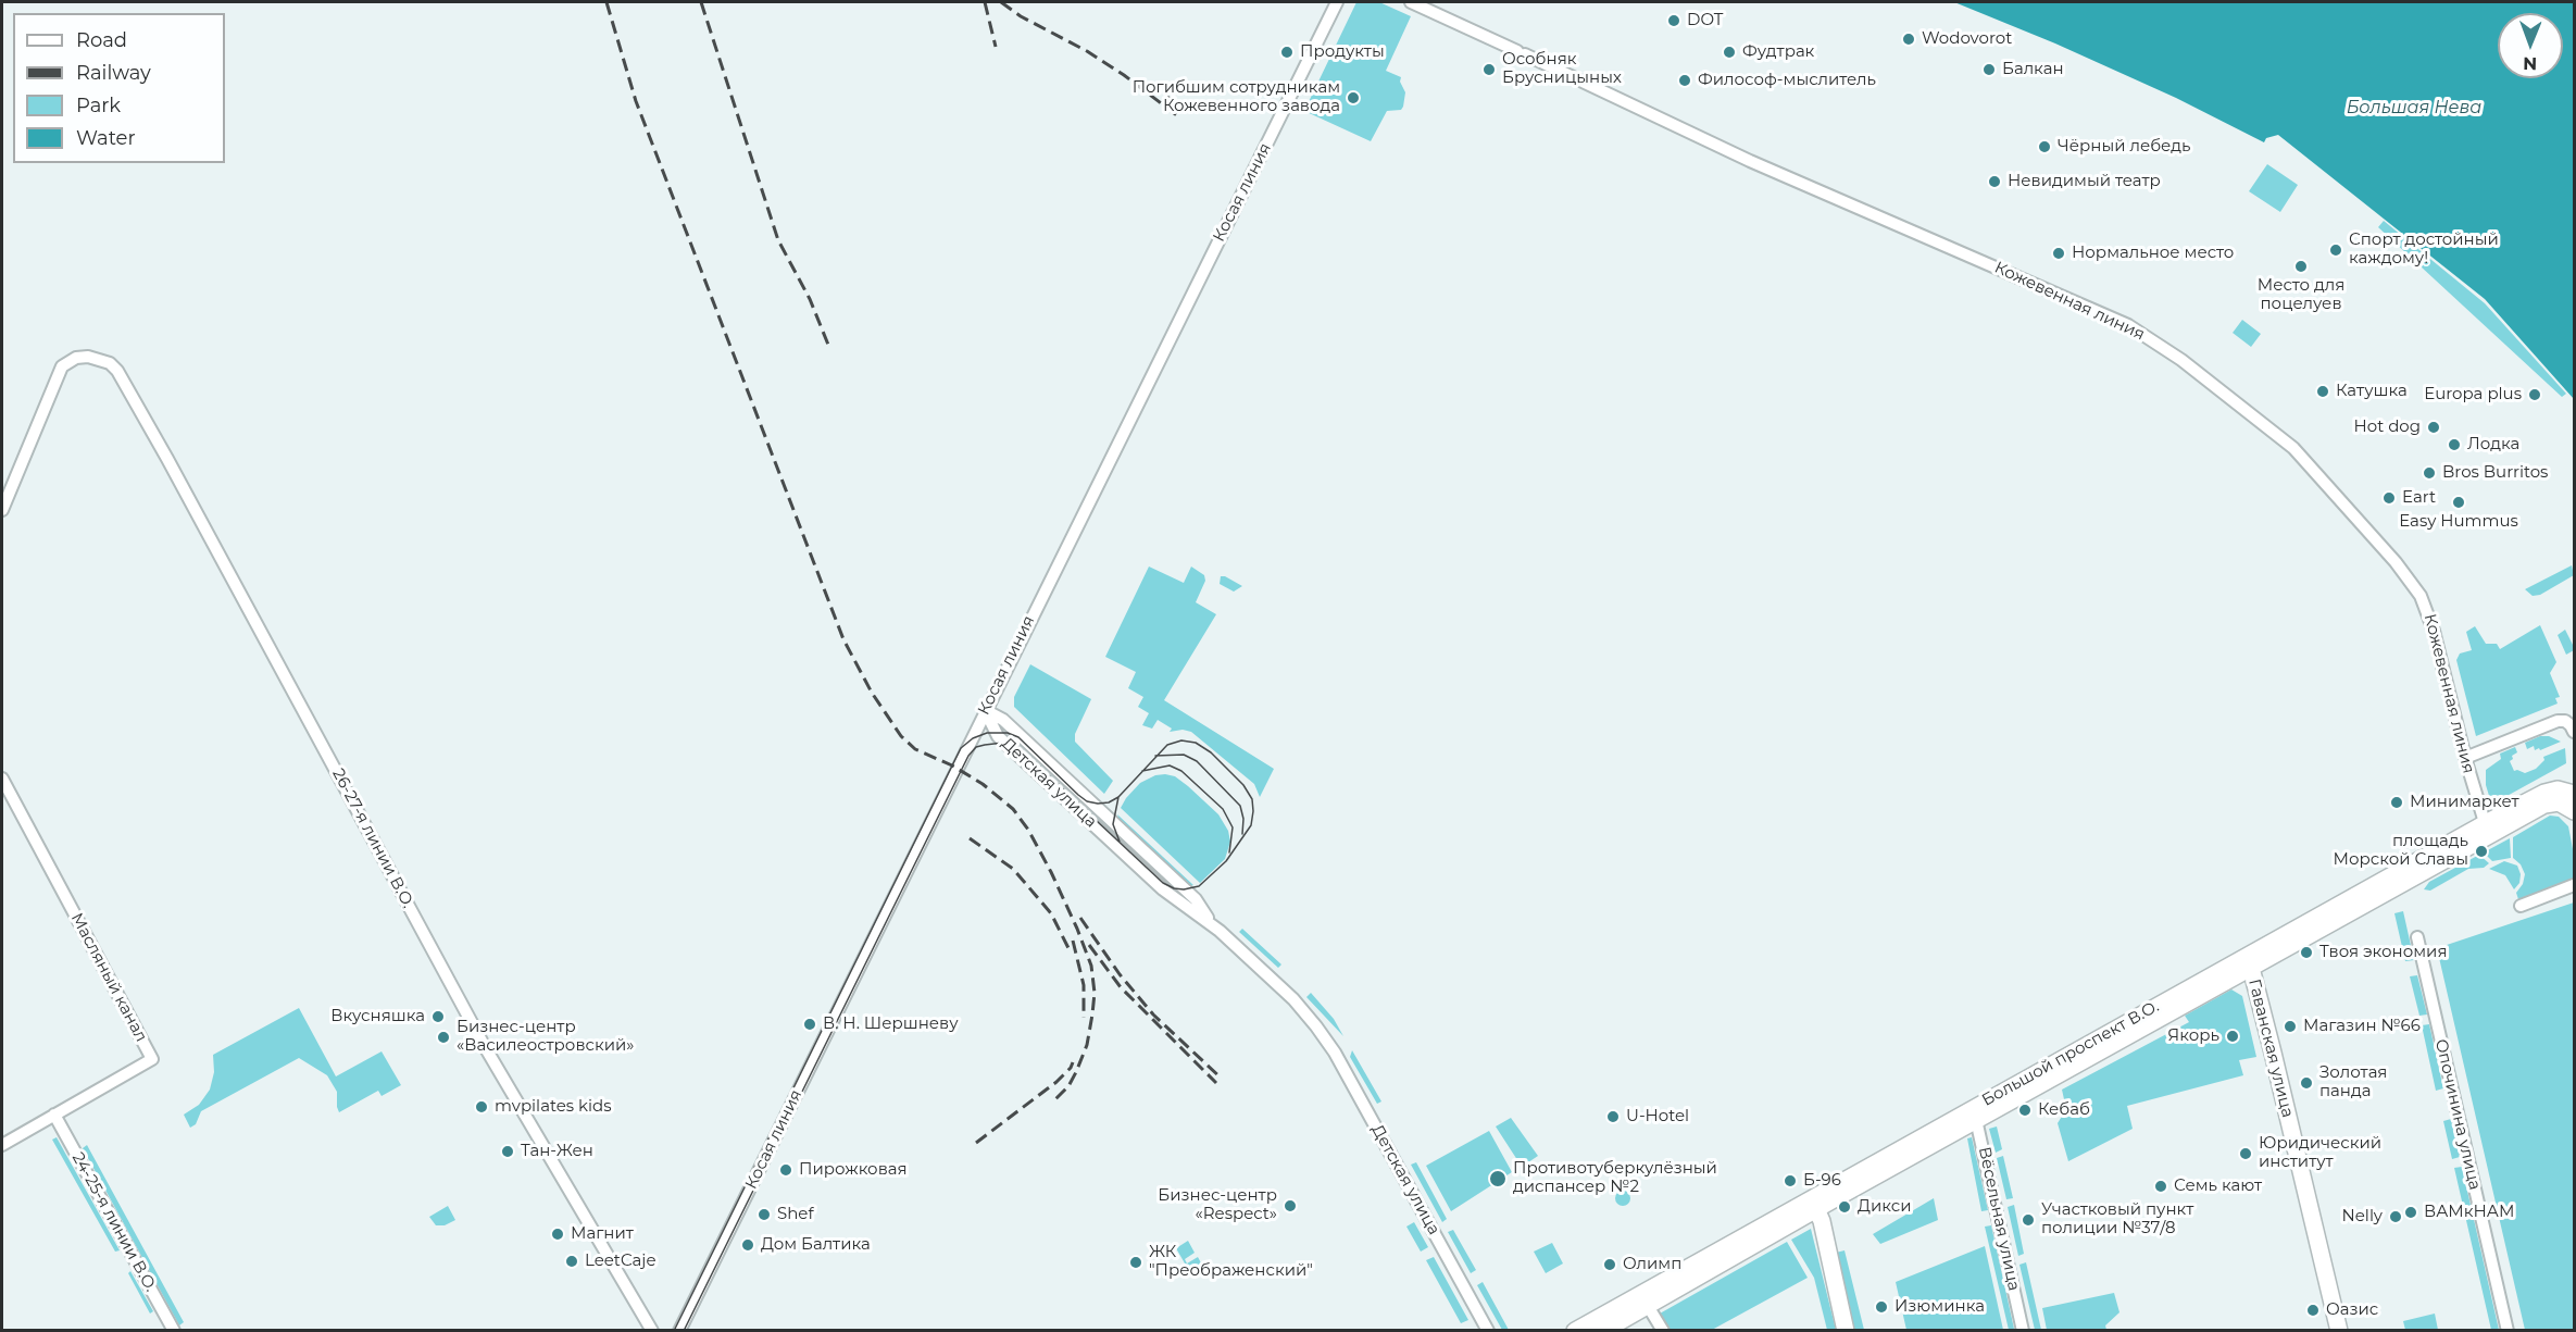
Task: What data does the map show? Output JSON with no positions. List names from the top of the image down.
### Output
{
  "streets": {
    "main road": ["Гаванская улица", "Большой проспект В.О."],
    "street": [
      "Косая линия",
      "Кожевенная линия",
      "Детская улица",
      "26-27-я линии В.О.",
      "Масляный канал",
      "Опочинина улица",
      "Вёсельная улица",
      "24-25-я линии В.О."
    ]
  },
  "crossings": [
    ["Косая линия", "Детская улица"],
    ["Кожевенная линия", "Большой проспект В.О."],
    ["Масляный канал", "24-25-я линии В.О."],
    ["Гаванская улица", "Большой проспект В.О."],
    ["Большой проспект В.О.", "Вёсельная улица"]
  ],
  "water": ["Большая Нева"],
  "places": [
    "DOT",
    "Wodovorot",
    "Продукты",
    "Фудтрак",
    "Особняк Брусницыных",
    "Балкан",
    "Философ-мыслитель",
    "Погибшим сотрудникам Кожевенного завода",
    "Чёрный лебедь",
    "Невидимый театр",
    "Спорт достойный каждому!",
    "Нормальное место",
    "Место для поцелуев",
    "Катушка",
    "Europa plus",
    "Hot dog",
    "Лодка",
    "Bros Burritos",
    "Eart",
    "Easy Hummus",
    "Минимаркет",
    "площадь Морской Славы",
    "Твоя экономия",
    "Вкусняшка",
    "В. Н. Шершневу",
    "Магазин №66",
    "Якорь",
    "Бизнес-центр «Василеостровский»",
    "Золотая панда",
    "mvpilates kids",
    "Кебаб",
    "U-Hotel",
    "Тан-Жен",
    "Юридический институт",
    "Пирожковая",
    "Противотуберкулёзный диспансер №2",
    "Б-96",
    "Семь кают",
    "Бизнес-центр «Respect»",
    "Дикси",
    "ВАМкНАМ",
    "Shef",
    "Nelly",
    "Участковый пункт полиции №37/8",
    "Магнит",
    "Дом Балтика",
    "LeetCaje",
    "ЖК \"Преображенский\"",
    "Олимп",
    "Изюминка",
    "Оазис"
  ],
  "legend": [
    "Road",
    "Railway",
    "Park",
    "Water"
  ],
  "north": "bottom"
}
